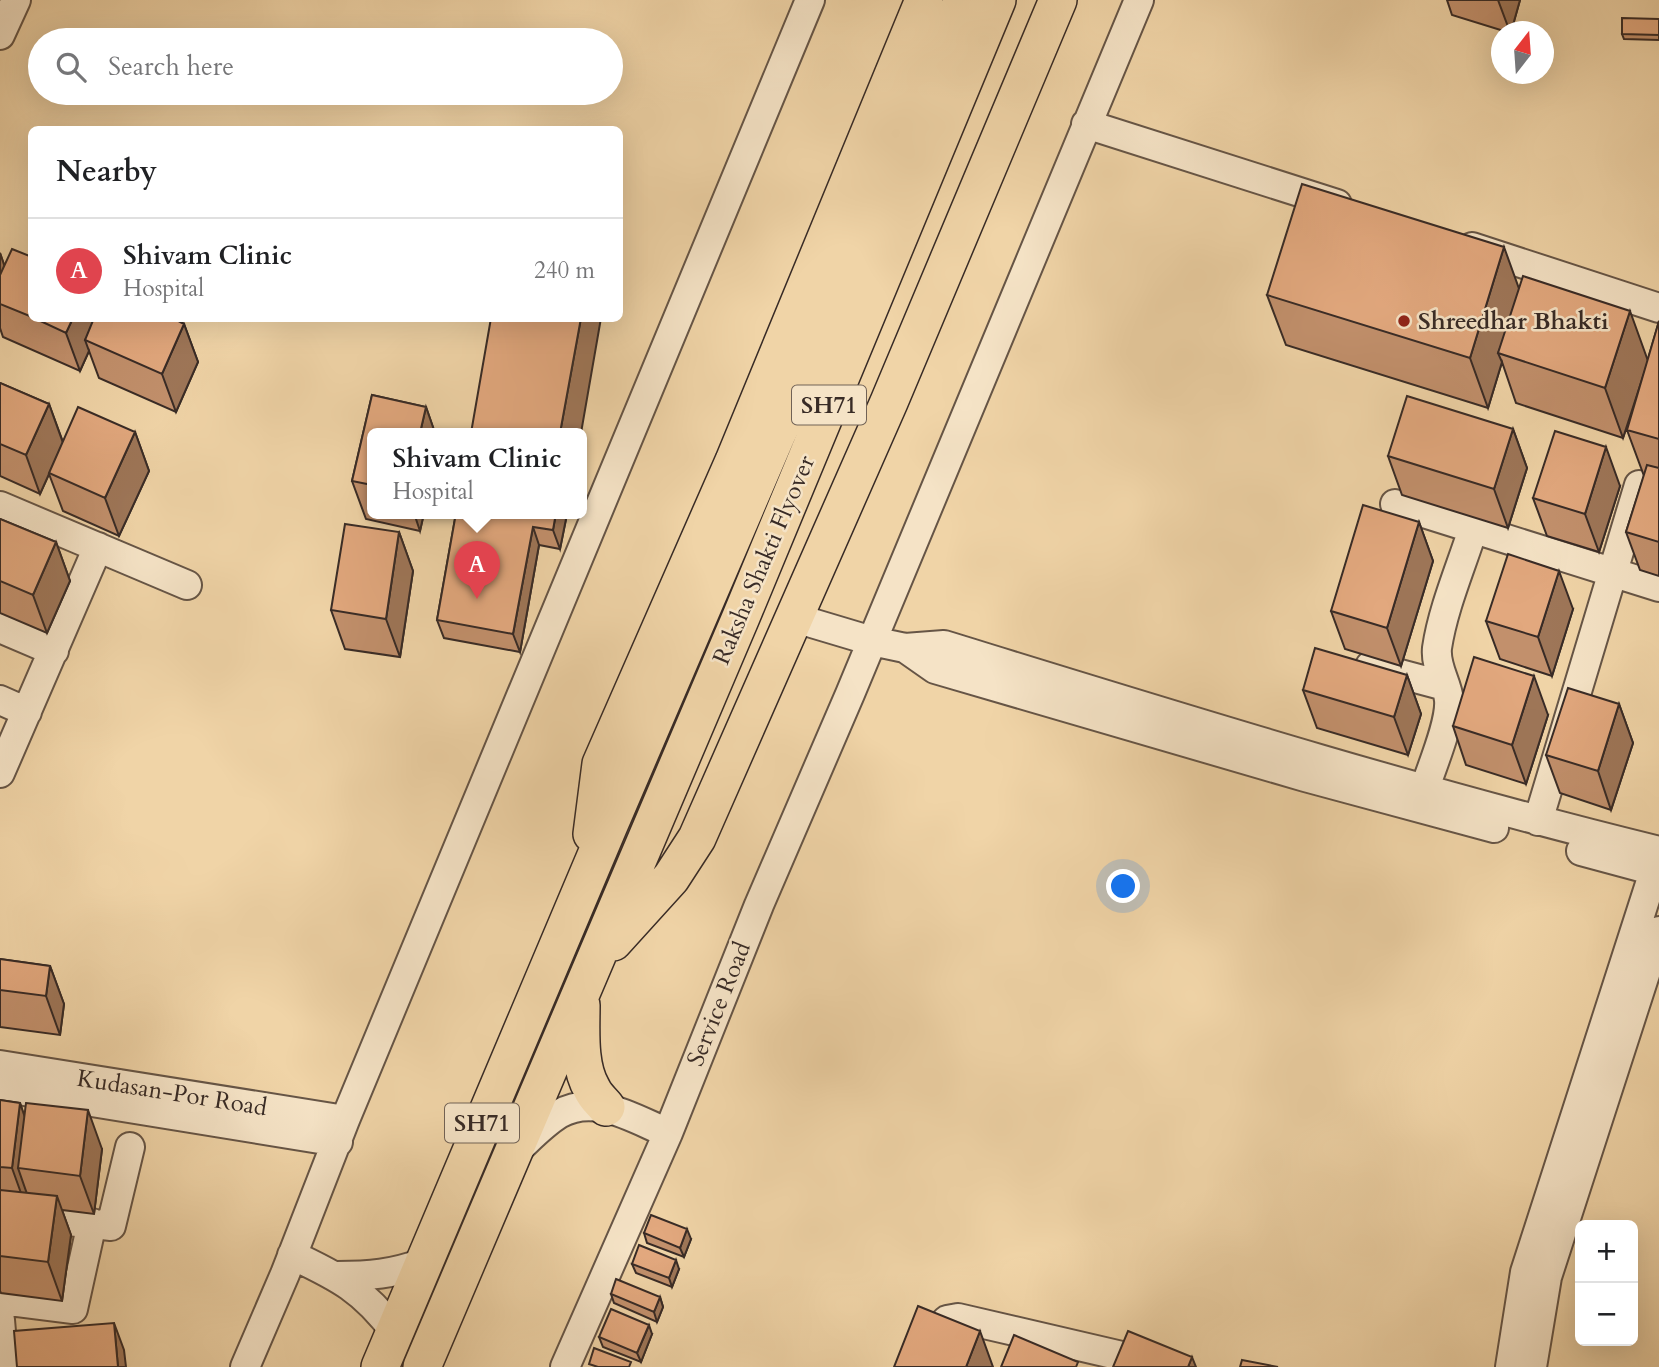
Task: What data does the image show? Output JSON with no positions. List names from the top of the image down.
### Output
{
  "streets": {
    "main road": ["SH71", "Raksha Shakti Flyover"],
    "street": ["Service Road", "Kudasan-Por Road"]
  },
  "crossings": [
    ["SH71", "Raksha Shakti Flyover"]
  ],
  "places": ["Shreedhar Bhakti"],
  "north": "top",
  "page": {
    "search": "Search here",
    "heading": "Nearby",
    "list": [
      {
        "mark": "A",
        "name": "Shivam Clinic",
        "note": "Hospital",
        "value": "240 m"
      }
    ],
    "popup": ["Shivam Clinic", "Hospital"],
    "pins": "A",
    "map_buttons": ["+", "−"]
  }
}
